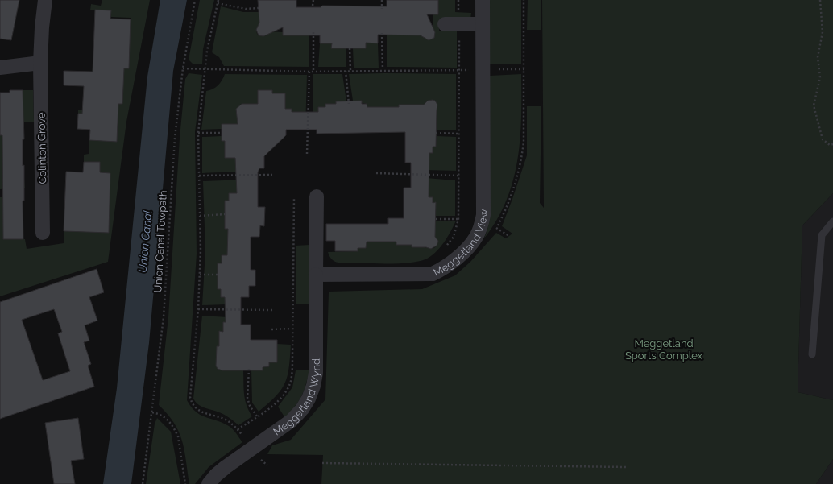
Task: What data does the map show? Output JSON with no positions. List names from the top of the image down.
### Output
{
  "streets": {
    "street": ["Colinton Grove", "Meggetland View", "Meggetland Wynd"],
    "path": ["Union Canal Towpath"]
  },
  "crossings": [
    ["Meggetland View", "Meggetland Wynd"]
  ],
  "water": ["Union Canal"],
  "parks": ["Meggetland Sports Complex"]
}
